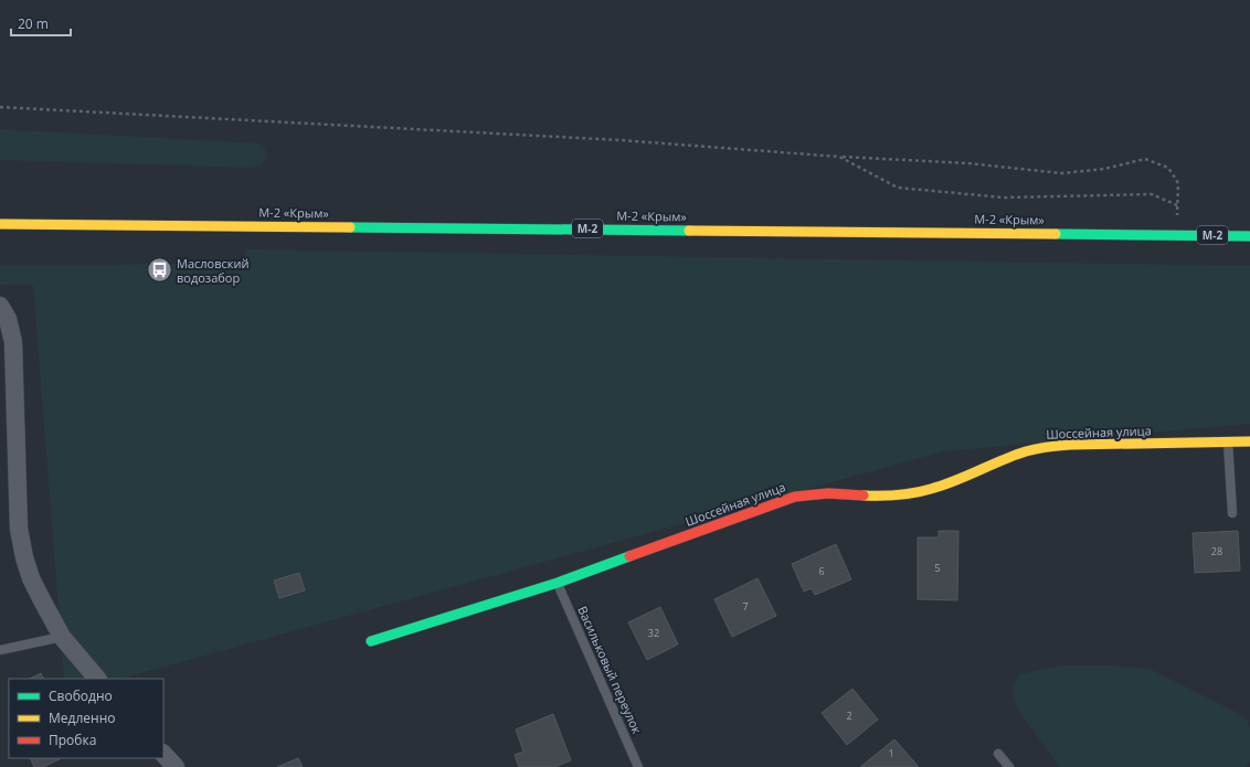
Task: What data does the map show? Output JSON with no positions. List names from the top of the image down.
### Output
{
  "streets": {
    "main road": ["М-2 «Крым»", "М-2", "Шоссейная улица"],
    "lane": ["Васильковый переулок"]
  },
  "crossings": [
    ["Шоссейная улица", "Васильковый переулок"]
  ],
  "places": {
    "bus stop": ["Масловский водозабор"]
  },
  "house_numbers": [
    "28",
    "5",
    "6",
    "7",
    "32",
    "2",
    "1"
  ],
  "legend": ["Свободно", "Медленно", "Пробка"],
  "scale_bar": "20 m"
}
